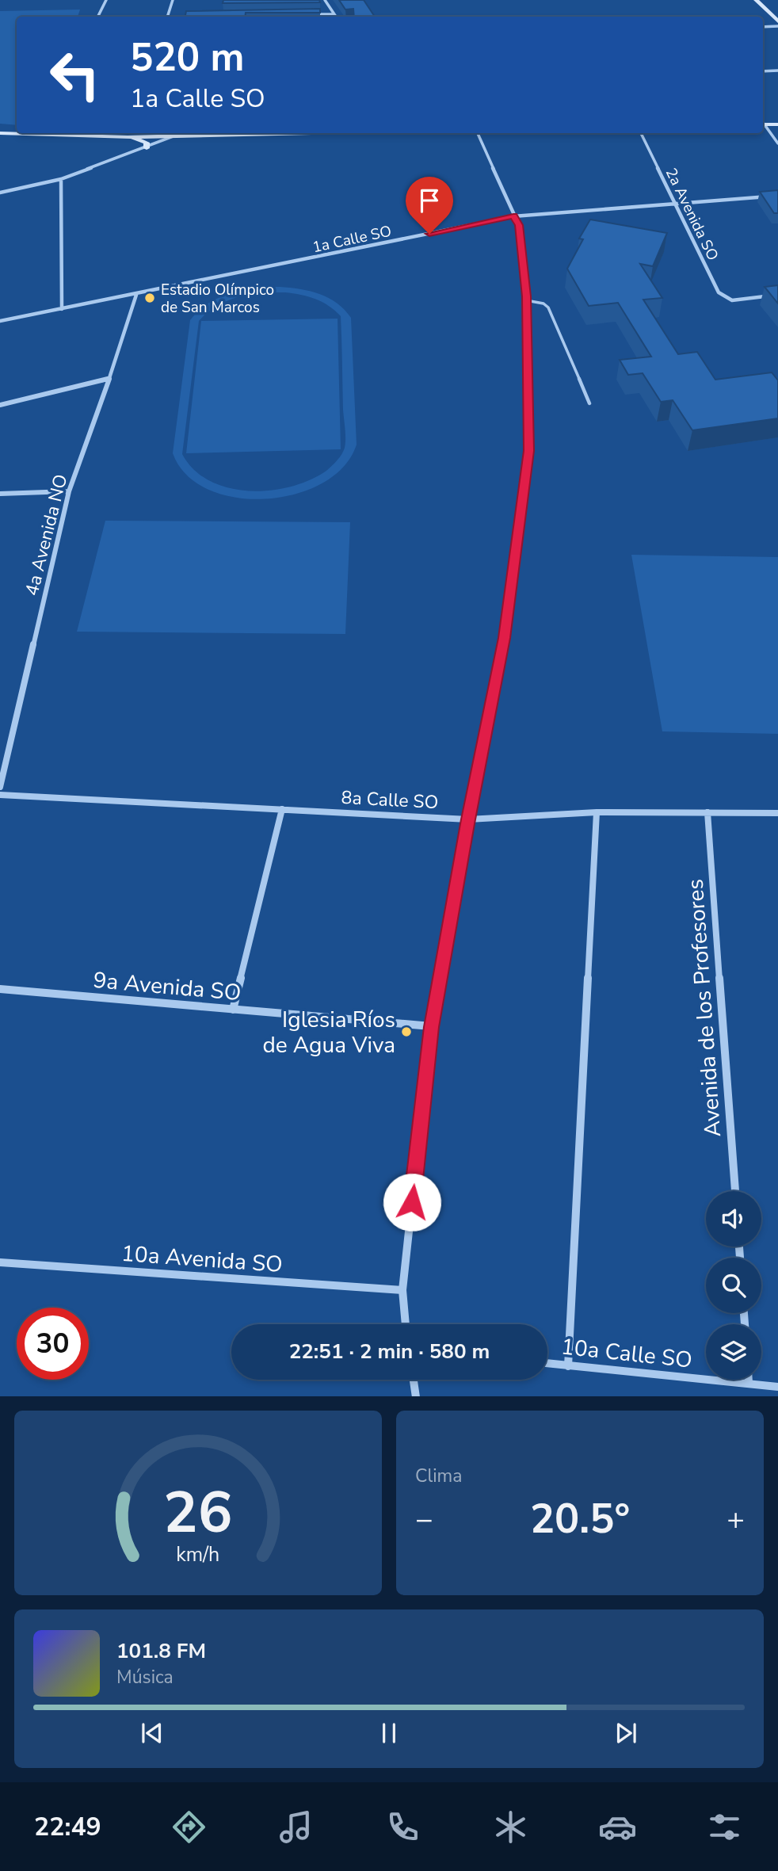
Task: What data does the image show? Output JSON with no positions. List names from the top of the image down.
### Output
{
  "streets": {
    "street": [
      "2a Avenida SO",
      "1a Calle SO",
      "4a Avenida NO",
      "8a Calle SO",
      "9a Avenida SO",
      "Avenida de los Profesores",
      "10a Avenida SO",
      "10a Calle SO"
    ]
  },
  "crossings": [
    ["2a Avenida SO", "1a Calle SO"],
    ["1a Calle SO", "4a Avenida NO"],
    ["8a Calle SO", "Avenida de los Profesores"]
  ],
  "places": ["Estadio Olímpico de San Marcos", "Iglesia Ríos de Agua Viva"],
  "page": {
    "turn": ["520 m", "1a Calle SO"],
    "limit": "30",
    "trip": "22:51 · 2 min · 580 m",
    "tile": "Clima",
    "heat": ["−", "20.5°", "+"],
    "song": ["101.8 FM", "Música"],
    "tabs": "22:49",
    "gauge": ["26", "km/h"]
  }
}
